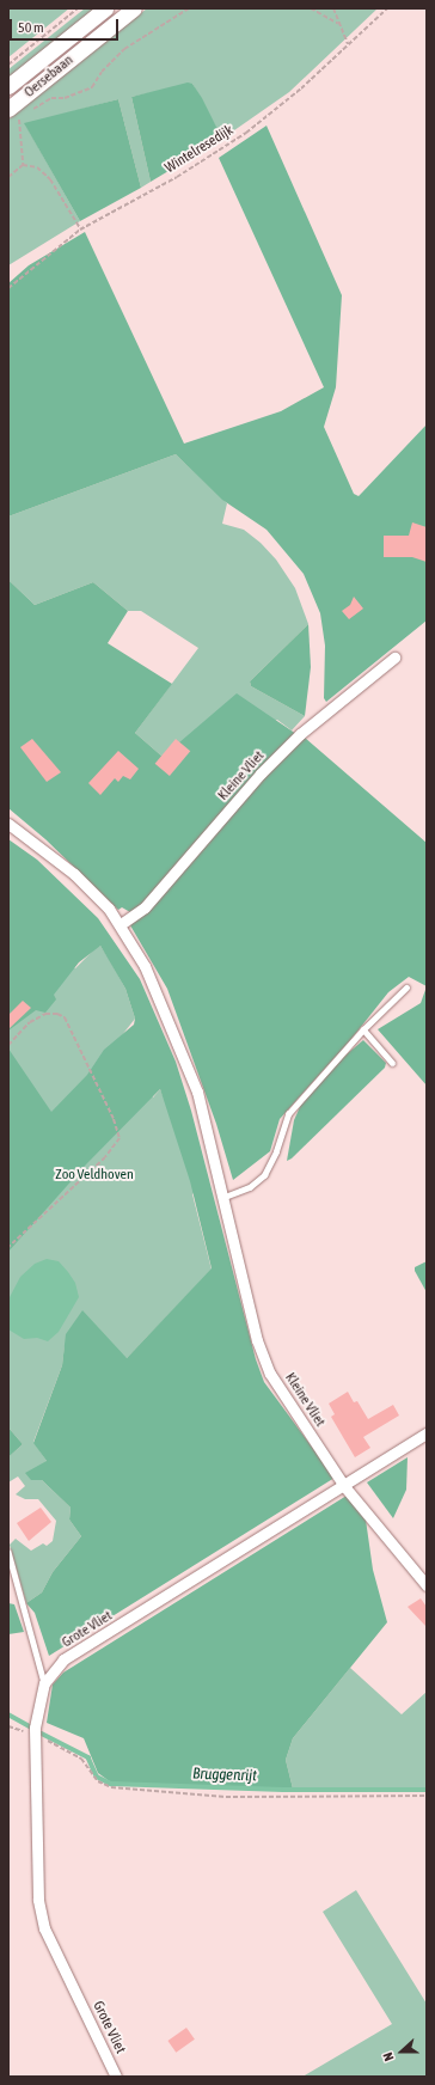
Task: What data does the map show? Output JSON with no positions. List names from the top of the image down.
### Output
{
  "streets": {
    "main road": ["Oersebaan"],
    "street": ["Kleine Vliet", "Grote Vliet"],
    "path": ["Wintelresedijk"]
  },
  "crossings": [
    ["Kleine Vliet", "Grote Vliet"]
  ],
  "water": ["Bruggenrijt"],
  "parks": ["Zoo Veldhoven"],
  "scale_bar": "50 m",
  "north": "left"
}
